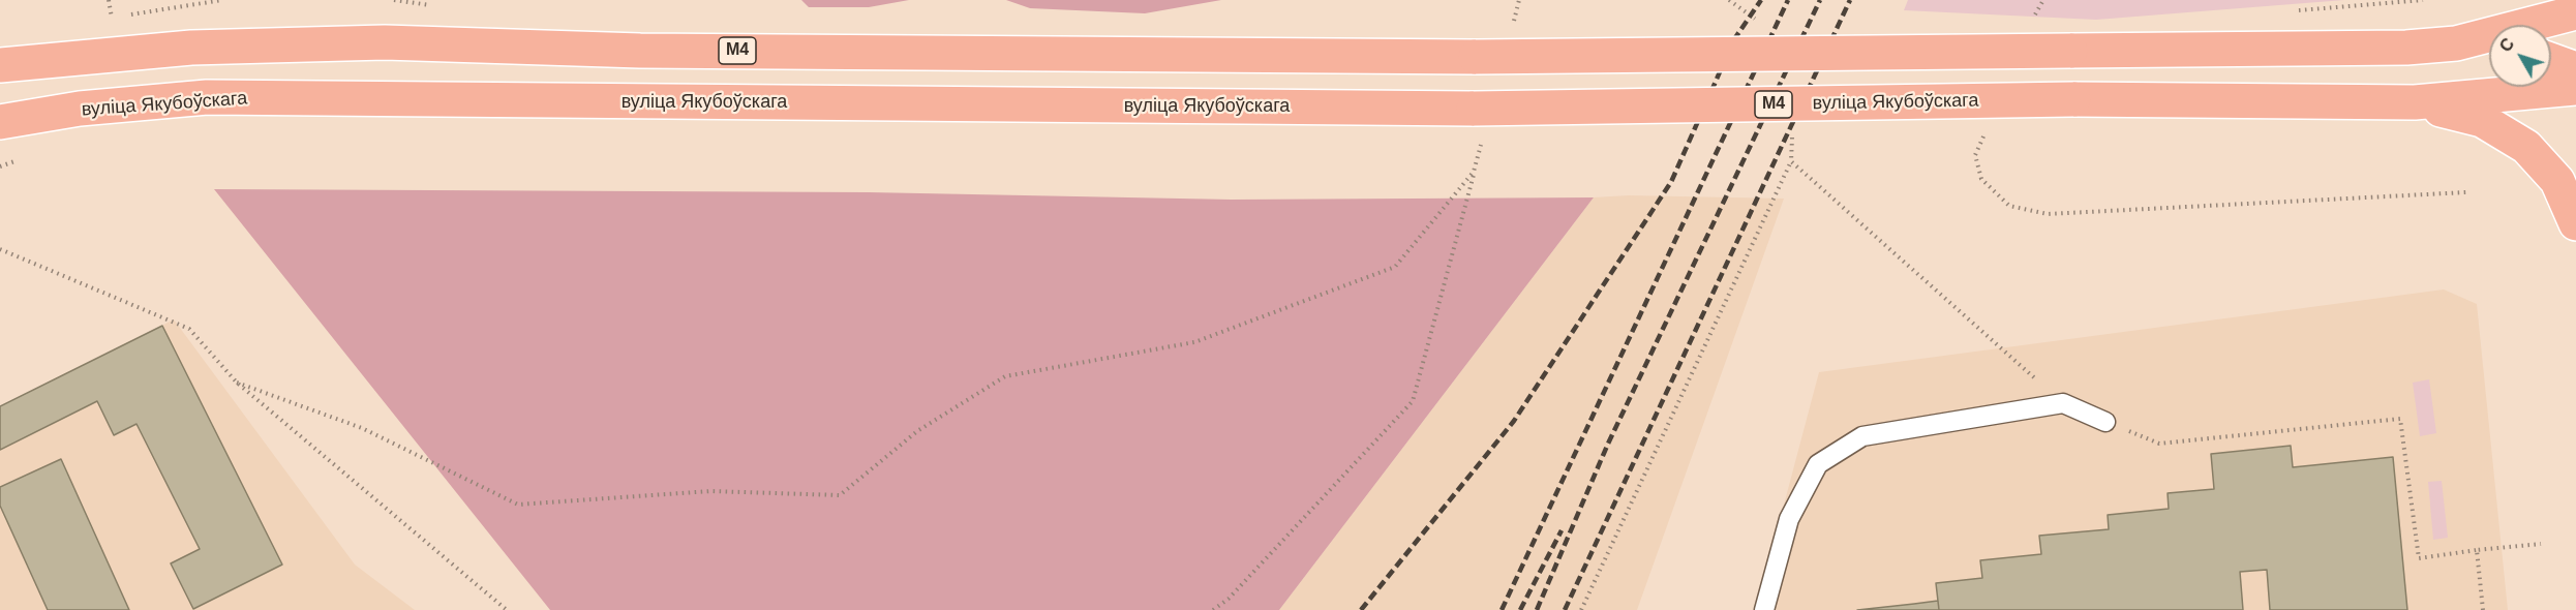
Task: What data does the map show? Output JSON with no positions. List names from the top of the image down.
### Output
{
  "streets": {
    "main road": ["М4", "вуліца Якубоўскага"]
  },
  "crossings": [
    ["М4", "вуліца Якубоўскага"]
  ],
  "north": "top left"
}
